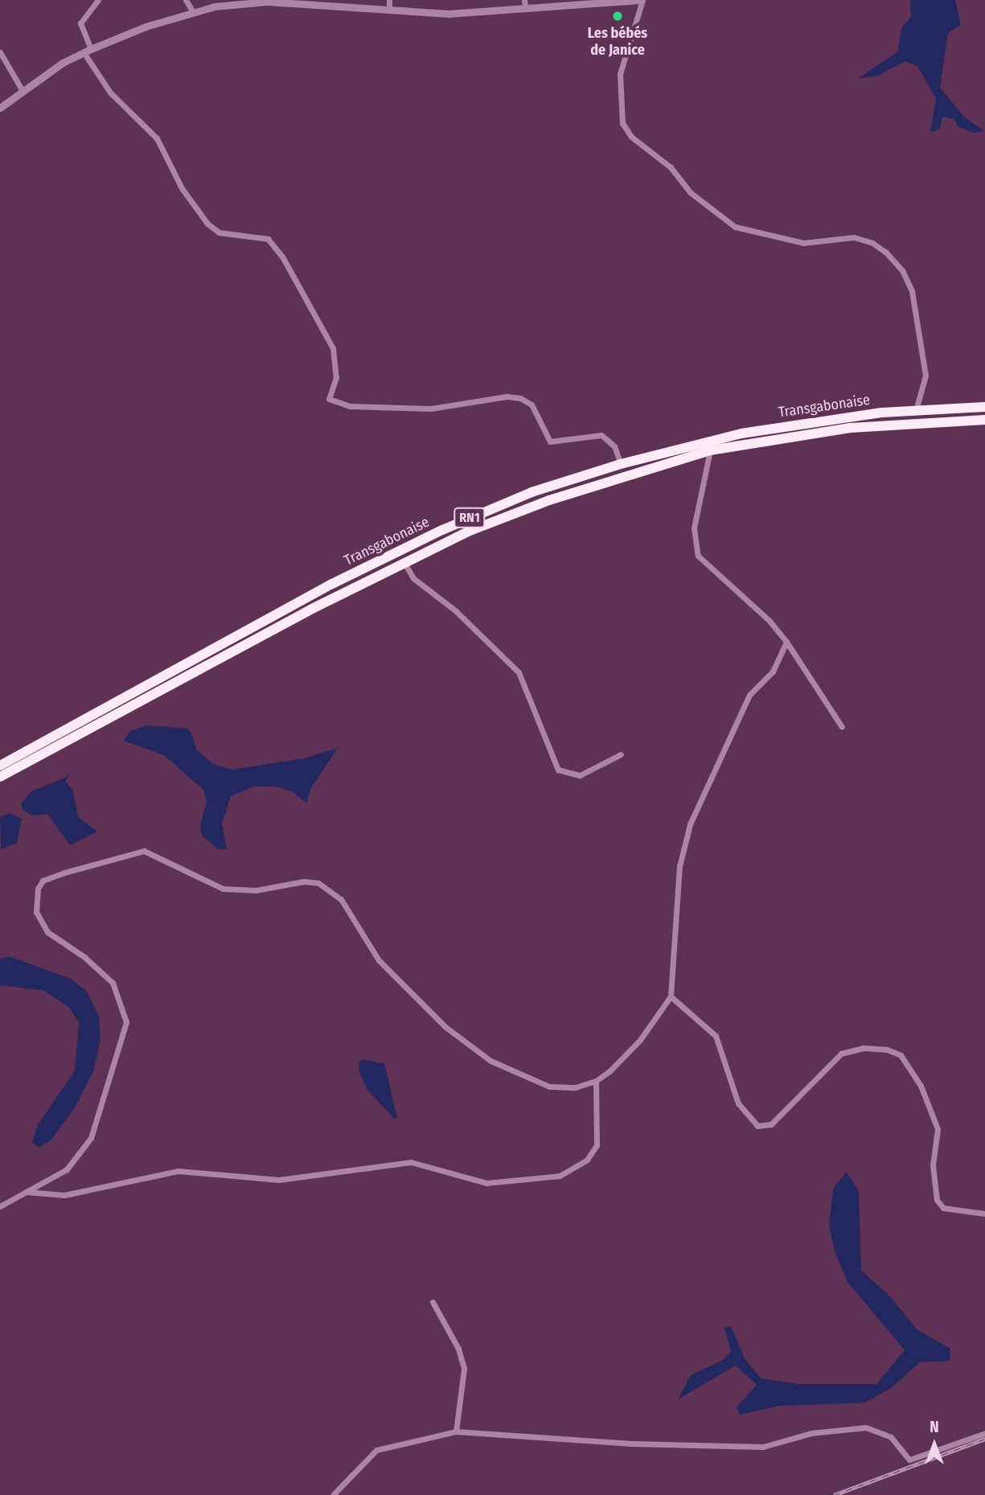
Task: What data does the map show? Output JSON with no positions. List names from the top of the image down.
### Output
{
  "streets": {
    "highway": ["Transgabonaise", "RN1"]
  },
  "places": ["Les bébés de Janice"],
  "north": "top"
}
